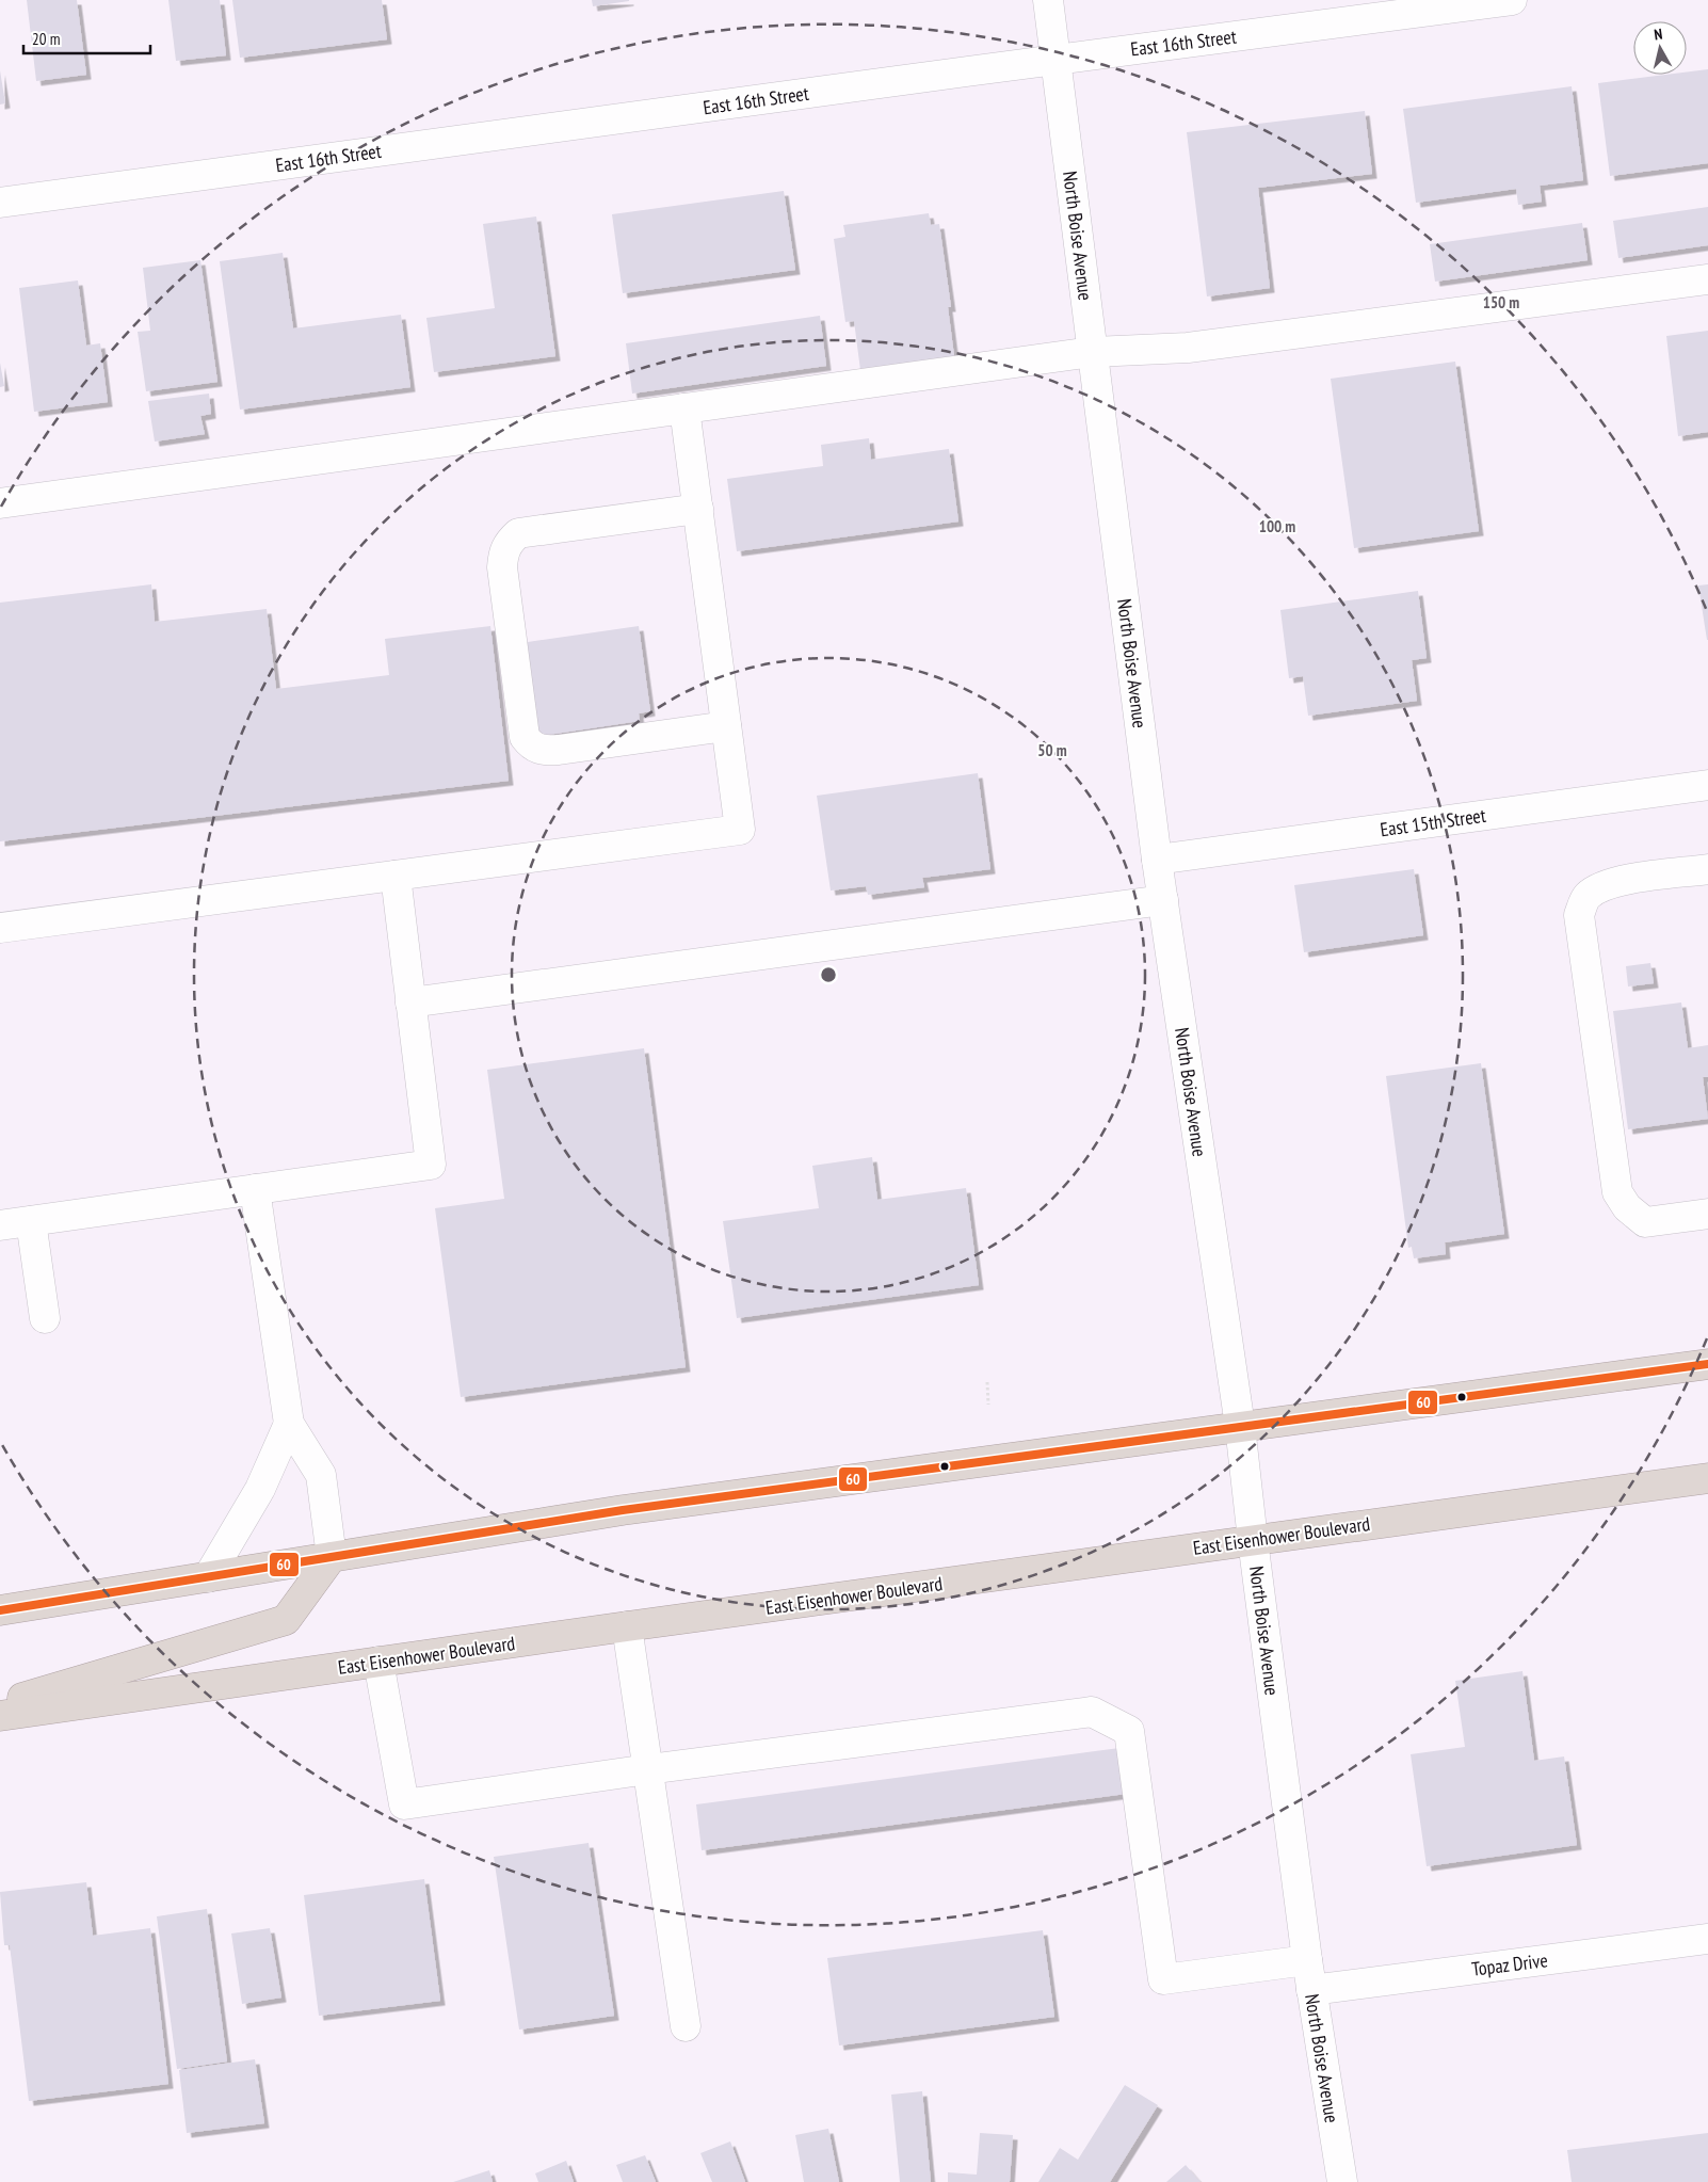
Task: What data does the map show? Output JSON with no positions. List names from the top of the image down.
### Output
{
  "streets": {
    "highway": ["East Eisenhower Boulevard"],
    "street": [
      "East 16th Street",
      "North Boise Avenue",
      "East 15th Street",
      "Topaz Drive"
    ]
  },
  "crossings": [
    ["East 16th Street", "North Boise Avenue"],
    ["North Boise Avenue", "East 15th Street"],
    ["North Boise Avenue", "East Eisenhower Boulevard"],
    ["North Boise Avenue", "Topaz Drive"]
  ],
  "lines": ["transit line 60"],
  "scale_bar": "20 m",
  "north": "top",
  "rings": ["150 m", "100 m", "50 m"]
}
